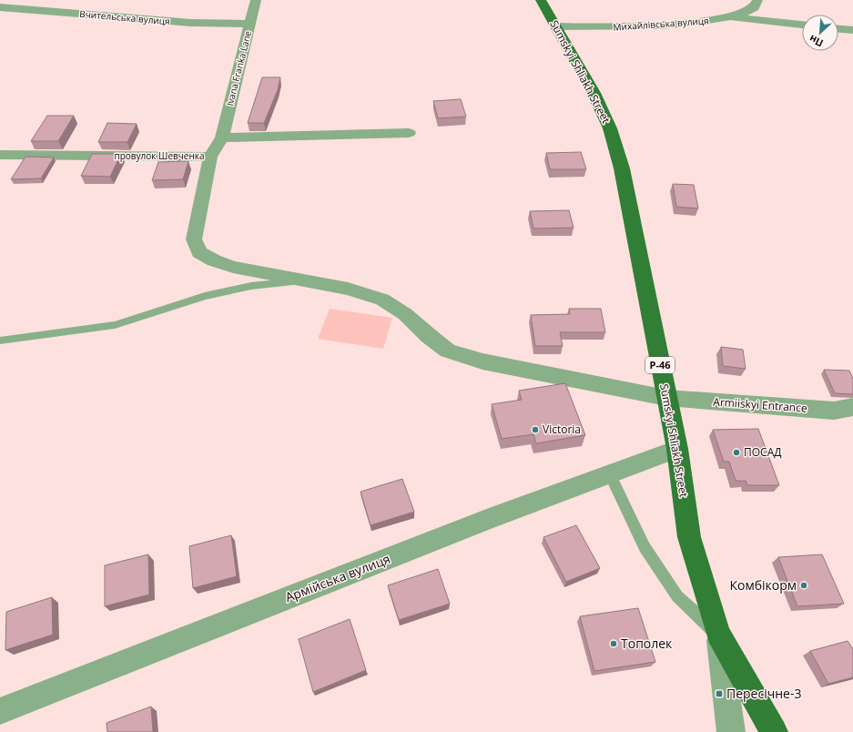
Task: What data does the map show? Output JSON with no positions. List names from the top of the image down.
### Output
{
  "streets": {
    "main road": ["Sumskyi Shliakh Street", "Р-46"],
    "street": [
      "Вчительська вулиця",
      "Михайлівська вулиця",
      "Ivana Franka Lane",
      "провулок Шевченка",
      "Armiiskyi Entrance",
      "Армійська вулиця"
    ]
  },
  "crossings": [
    ["Вчительська вулиця", "Ivana Franka Lane"],
    ["Михайлівська вулиця", "Sumskyi Shliakh Street"],
    ["Sumskyi Shliakh Street", "Armiiskyi Entrance"],
    ["Sumskyi Shliakh Street", "Армійська вулиця"],
    ["провулок Шевченка", "Armiiskyi Entrance"]
  ],
  "places": {
    "other": [
      "Victoria",
      "ПОСАД",
      "Комбікорм",
      "Тополек"
    ],
    "transit": ["Пересічне-3"]
  },
  "north": "bottom left"
}
